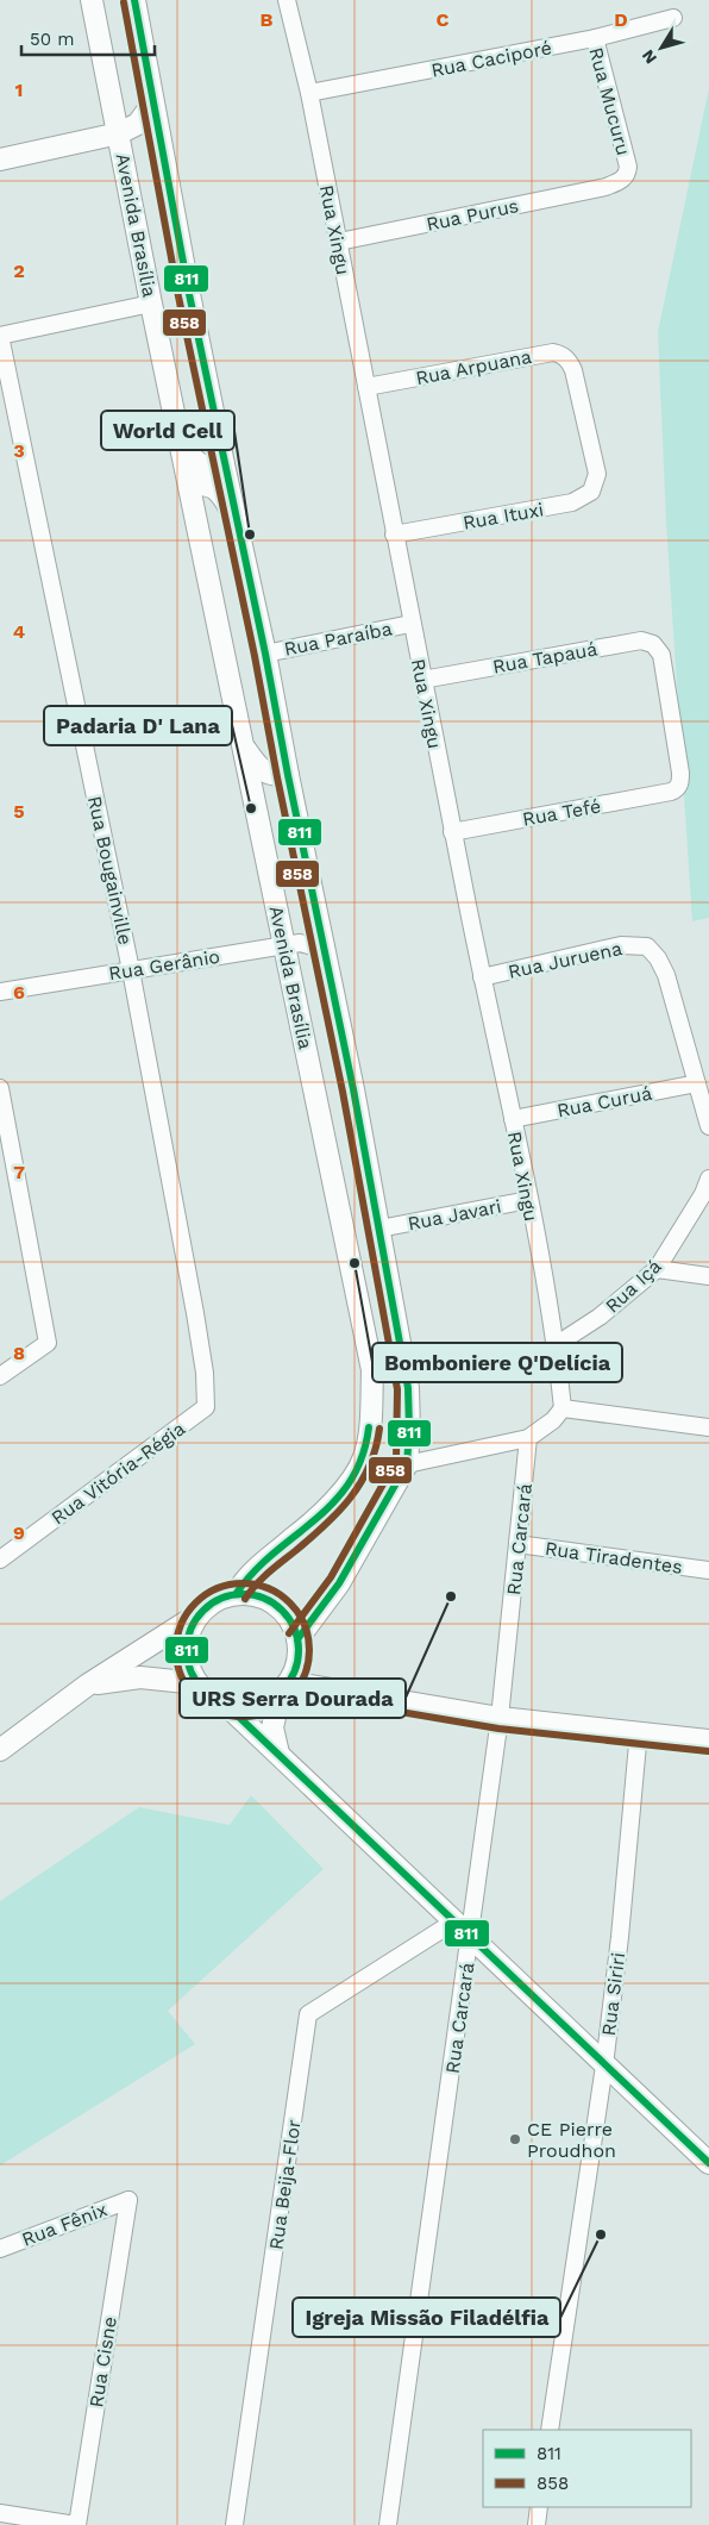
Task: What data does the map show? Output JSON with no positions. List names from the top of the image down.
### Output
{
  "streets": {
    "street": [
      "Rua Caciporé",
      "Rua Mucuru",
      "Rua Purus",
      "Avenida Brasília",
      "Rua Xingu",
      "Rua Arpuana",
      "Rua Ituxi",
      "Rua Paraíba",
      "Rua Tapauá",
      "Rua Tefé",
      "Rua Bougainville",
      "Rua Juruena",
      "Rua Gerânio",
      "Rua Curuá",
      "Rua Javari",
      "Rua Içá",
      "Rua Vitória-Régia",
      "Rua Carcará",
      "Rua Tiradentes",
      "Rua Siriri",
      "Rua Beija-Flor",
      "Rua Fênix",
      "Rua Cisne"
    ]
  },
  "crossings": [
    ["Rua Caciporé", "Rua Mucuru"],
    ["Rua Caciporé", "Rua Xingu"],
    ["Rua Mucuru", "Rua Purus"],
    ["Rua Purus", "Rua Xingu"],
    ["Avenida Brasília", "Rua Paraíba"],
    ["Avenida Brasília", "Rua Gerânio"],
    ["Avenida Brasília", "Rua Javari"],
    ["Rua Xingu", "Rua Arpuana"],
    ["Rua Xingu", "Rua Ituxi"],
    ["Rua Xingu", "Rua Paraíba"],
    ["Rua Xingu", "Rua Tapauá"],
    ["Rua Xingu", "Rua Tefé"],
    ["Rua Xingu", "Rua Juruena"],
    ["Rua Xingu", "Rua Curuá"],
    ["Rua Xingu", "Rua Javari"],
    ["Rua Xingu", "Rua Içá"],
    ["Rua Arpuana", "Rua Ituxi"],
    ["Rua Tapauá", "Rua Tefé"],
    ["Rua Bougainville", "Rua Gerânio"],
    ["Rua Bougainville", "Rua Vitória-Régia"],
    ["Rua Juruena", "Rua Curuá"],
    ["Rua Carcará", "Rua Tiradentes"],
    ["Rua Fênix", "Rua Cisne"]
  ],
  "places": [
    "World Cell",
    "Padaria D' Lana",
    "Bomboniere Q'Delícia",
    "URS Serra Dourada",
    "CE Pierre Proudhon",
    "Igreja Missão Filadélfia"
  ],
  "lines": ["transit line 811", "transit line 858"],
  "legend": ["811", "858"],
  "scale_bar": "50 m",
  "north": "bottom left",
  "grid": {
    "columns": ["B", "C", "D"],
    "rows": [
      "1",
      "2",
      "3",
      "4",
      "5",
      "6",
      "7",
      "8",
      "9"
    ]
  }
}
